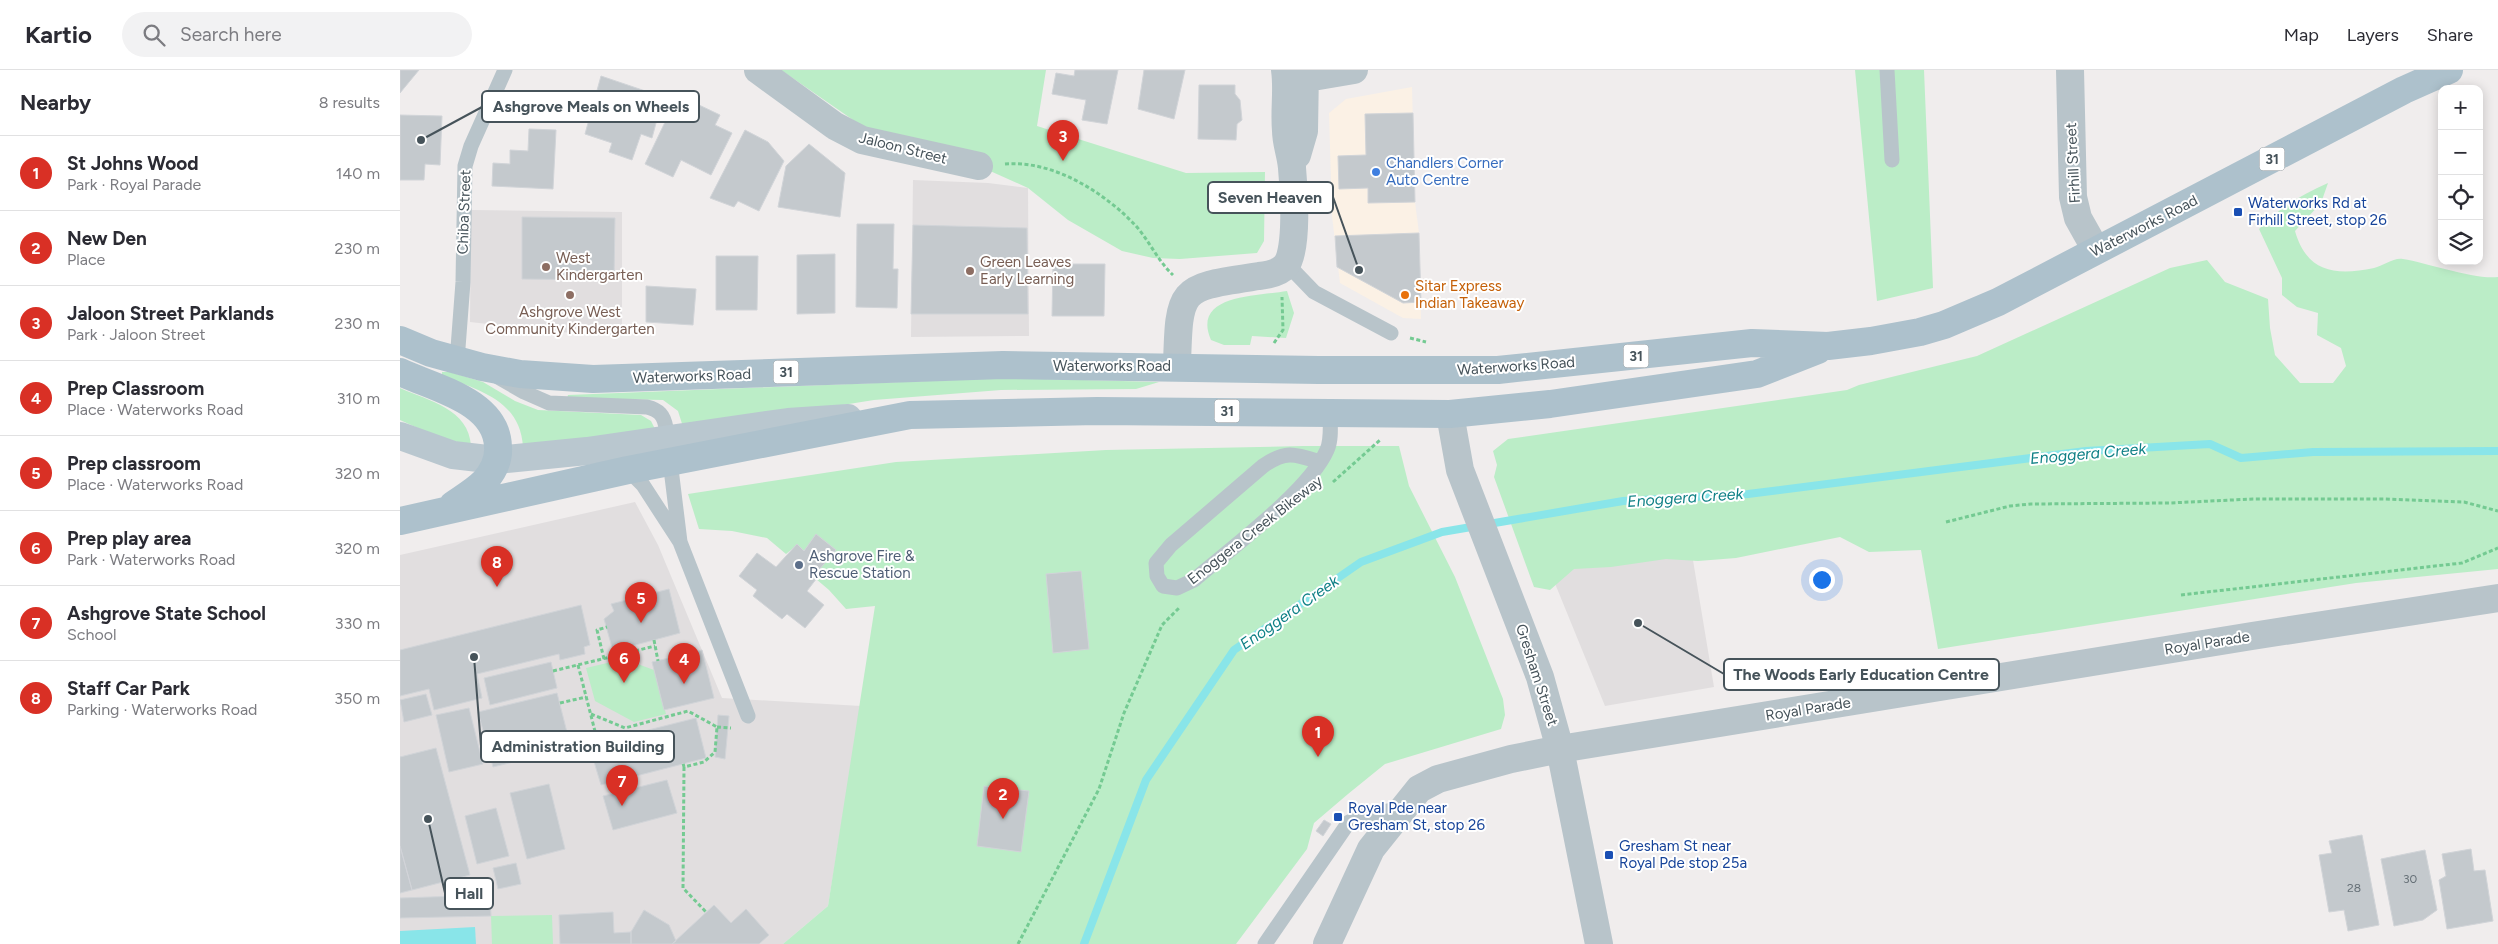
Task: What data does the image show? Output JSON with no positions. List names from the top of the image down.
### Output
{
  "streets": {
    "main road": ["31", "Waterworks Road"],
    "street": [
      "Jaloon Street",
      "Firhill Street",
      "Royal Parade",
      "Gresham Street"
    ],
    "lane": ["Chiba Street"],
    "path": ["Enoggera Creek Bikeway"]
  },
  "crossings": [
    ["31", "Waterworks Road"],
    ["Firhill Street", "Waterworks Road"],
    ["Chiba Street", "Waterworks Road"],
    ["Waterworks Road", "Gresham Street"],
    ["Royal Parade", "Gresham Street"]
  ],
  "water": ["Enoggera Creek"],
  "places": {
    "other": [
      "Ashgrove Meals on Wheels",
      "Chandlers Corner Auto Centre",
      "West Kindergarten",
      "Seven Heaven",
      "Green Leaves Early Learning",
      "Ashgrove West Community Kindergarten",
      "Sitar Express Indian Takeaway",
      "Ashgrove Fire & Rescue Station",
      "The Woods Early Education Centre",
      "Administration Building",
      "Hall"
    ],
    "transit": ["Waterworks Rd at Firhill Street, stop 26", "Royal Pde near Gresham St, stop 26", "Gresham St near Royal Pde stop 25a"]
  },
  "house_numbers": ["30", "28"],
  "page": {
    "header": "Kartio",
    "search": "Search here",
    "nav": ["Map", "Layers", "Share"],
    "heading": ["Nearby", "8 results"],
    "map_buttons": ["+", "−"],
    "pins": [
      "3",
      "8",
      "5",
      "6",
      "4",
      "1",
      "7",
      "2"
    ],
    "list": [
      {
        "mark": "1",
        "name": "St Johns Wood",
        "note": "Park · Royal Parade",
        "value": "140 m"
      },
      {
        "mark": "2",
        "name": "New Den",
        "note": "Place",
        "value": "230 m"
      },
      {
        "mark": "3",
        "name": "Jaloon Street Parklands",
        "note": "Park · Jaloon Street",
        "value": "230 m"
      },
      {
        "mark": "4",
        "name": "Prep Classroom",
        "note": "Place · Waterworks Road",
        "value": "310 m"
      },
      {
        "mark": "5",
        "name": "Prep classroom",
        "note": "Place · Waterworks Road",
        "value": "320 m"
      },
      {
        "mark": "6",
        "name": "Prep play area",
        "note": "Park · Waterworks Road",
        "value": "320 m"
      },
      {
        "mark": "7",
        "name": "Ashgrove State School",
        "note": "School",
        "value": "330 m"
      },
      {
        "mark": "8",
        "name": "Staff Car Park",
        "note": "Parking · Waterworks Road",
        "value": "350 m"
      }
    ]
  }
}
